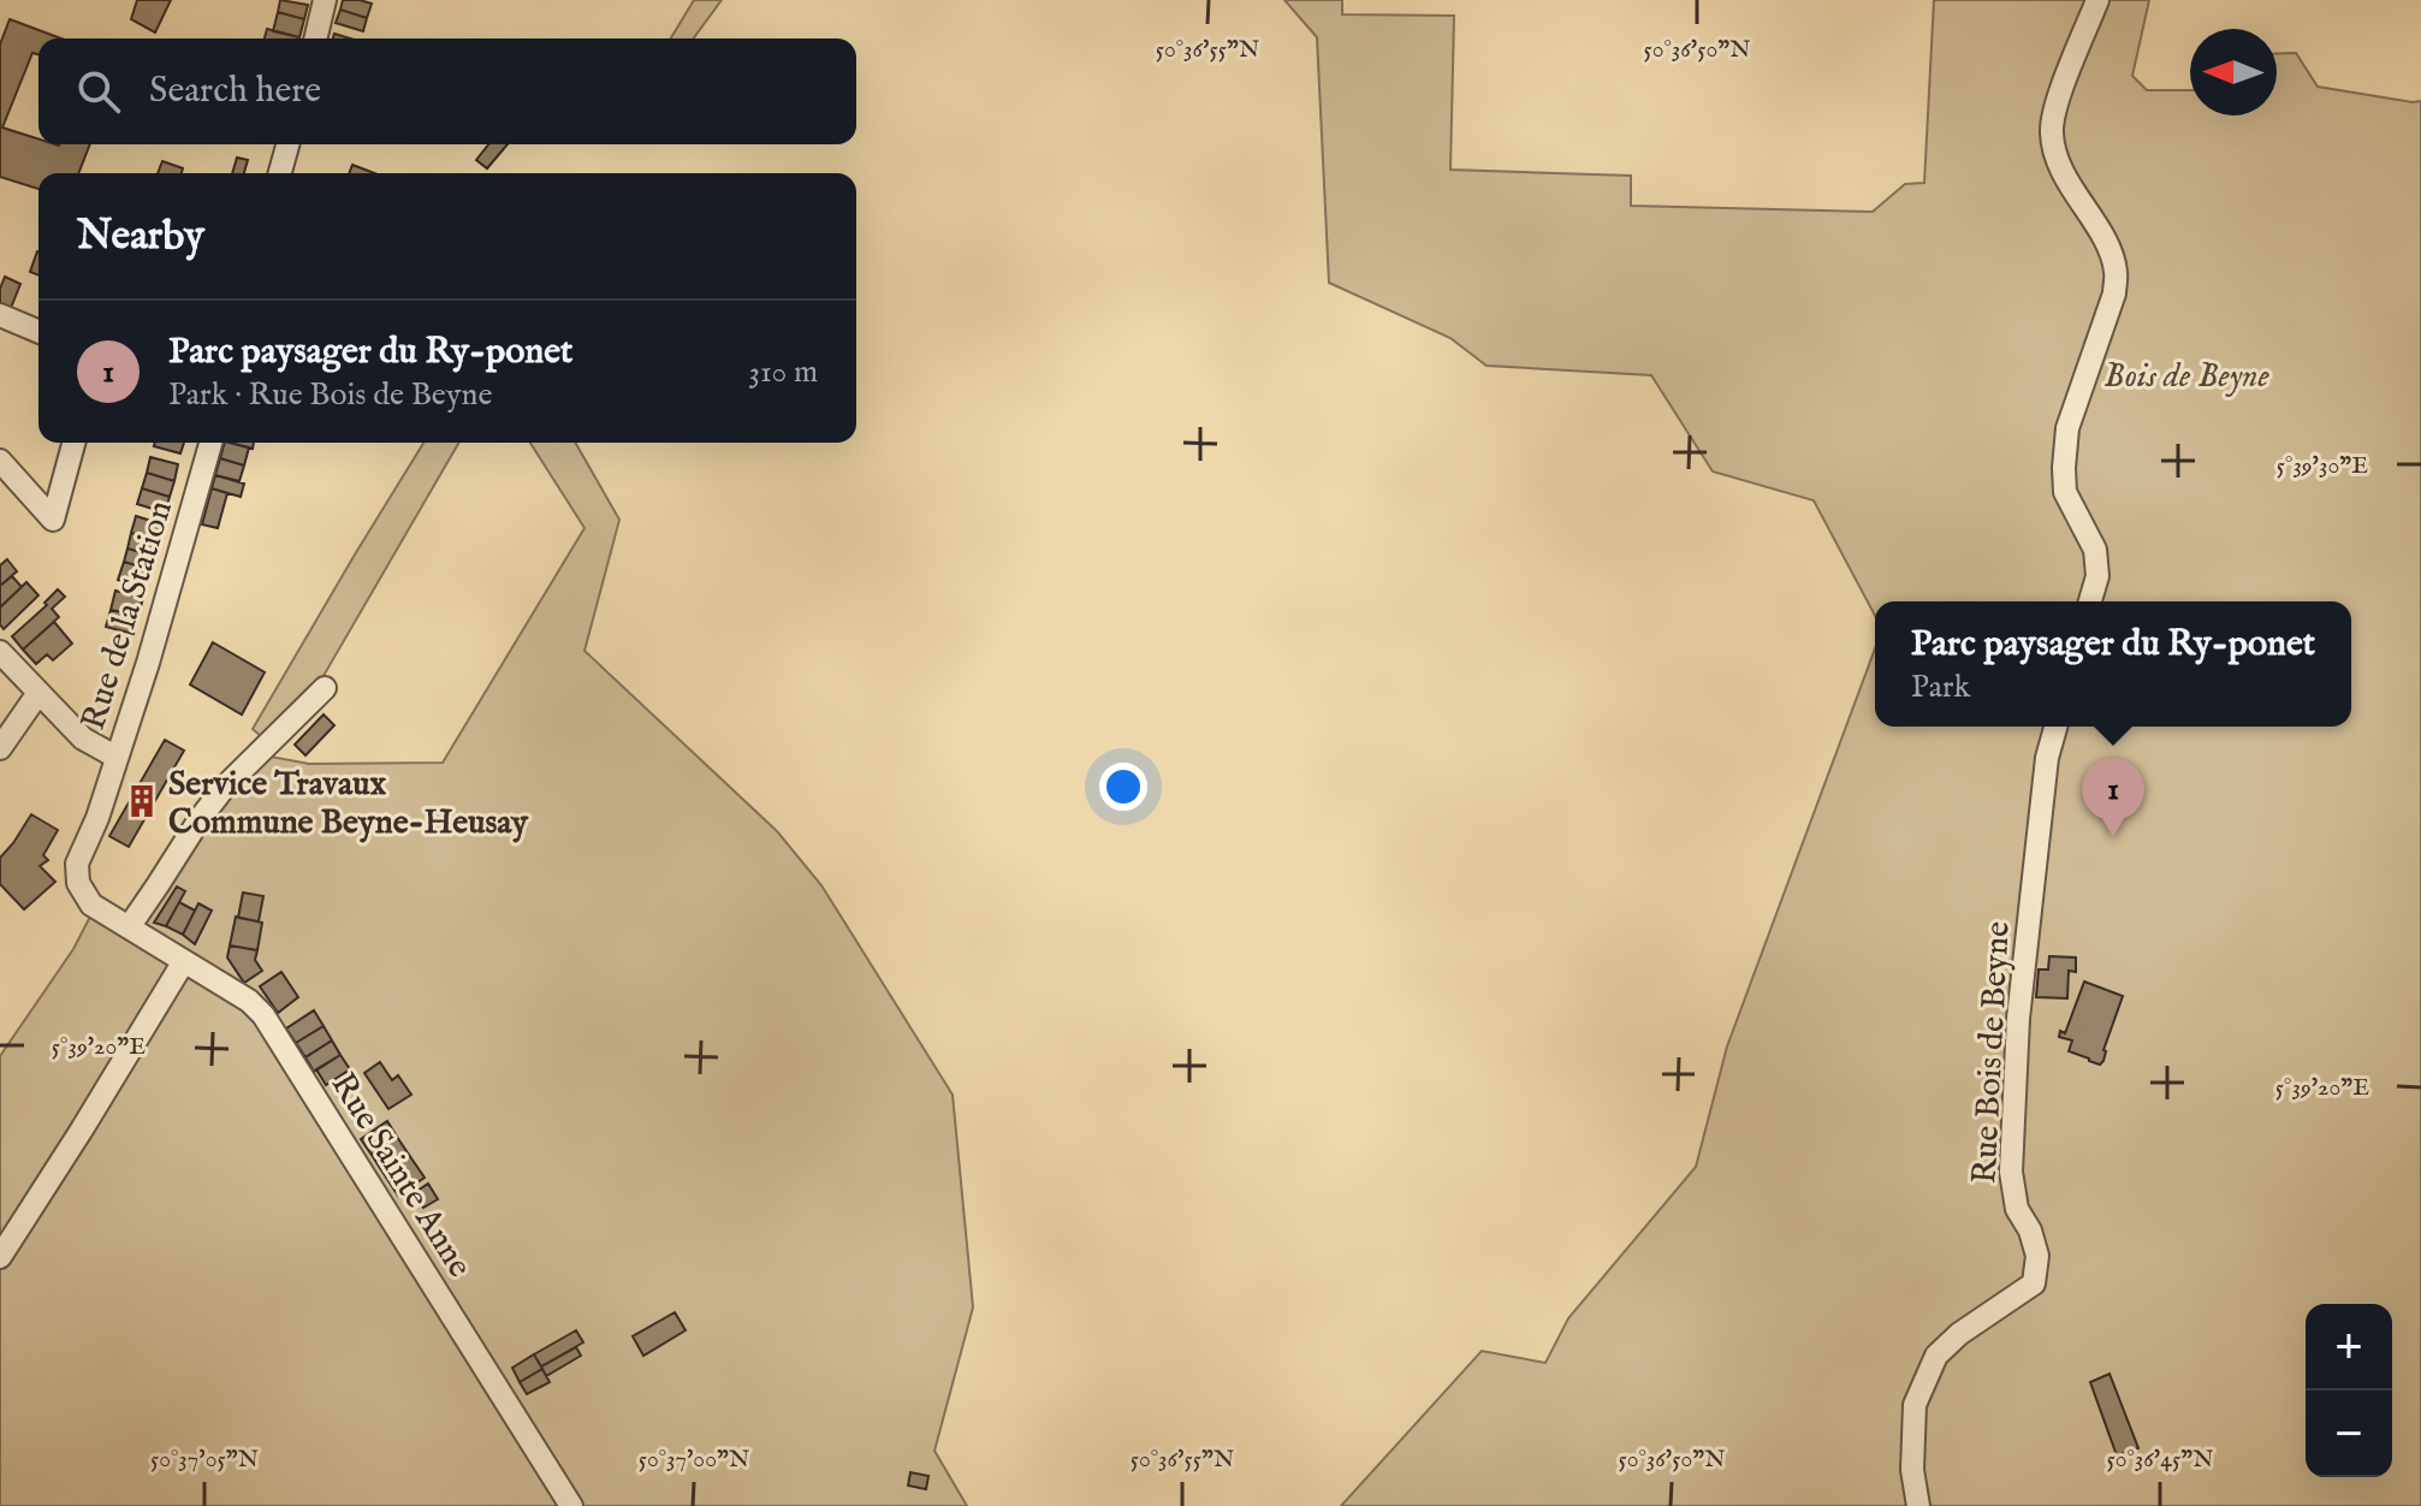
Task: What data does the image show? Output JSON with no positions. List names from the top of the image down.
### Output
{
  "streets": {
    "street": ["Rue de la Station", "Rue Bois de Beyne", "Rue Sainte Anne"]
  },
  "crossings": [
    ["Rue de la Station", "Rue Sainte Anne"]
  ],
  "parks": ["Bois de Beyne"],
  "places": {
    "building": ["Service Travaux Commune Beyne-Heusay"]
  },
  "north": "left",
  "page": {
    "search": "Search here",
    "heading": "Nearby",
    "list": [
      {
        "mark": "1",
        "name": "Parc paysager du Ry-ponet",
        "note": "Park · Rue Bois de Beyne",
        "value": "310 m"
      }
    ],
    "popup": ["Parc paysager du Ry-ponet", "Park"],
    "pins": "1",
    "map_buttons": ["+", "−"]
  },
  "coordinates": [
    "50°36'55\"N",
    "50°36'50\"N",
    "5°39'30\"E",
    "5°39'20\"E",
    "50°37'05\"N",
    "50°37'00\"N",
    "50°36'45\"N"
  ]
}
